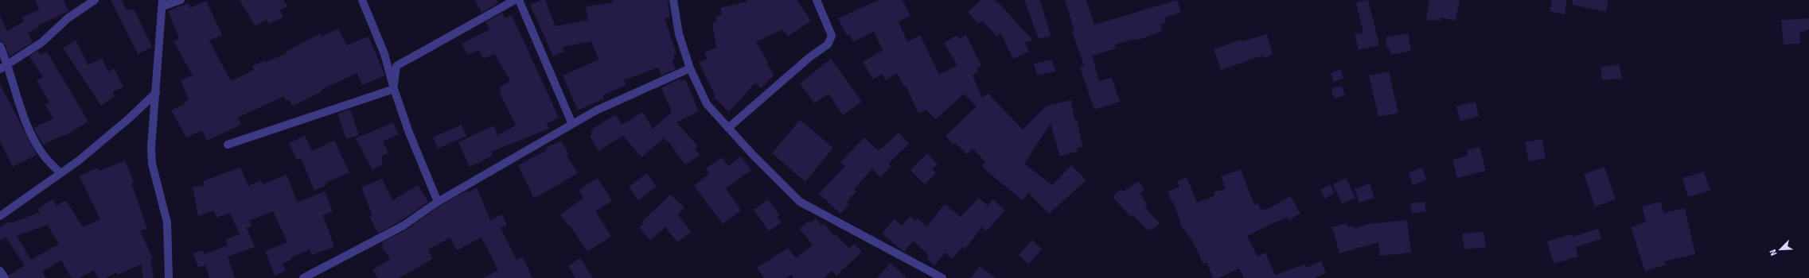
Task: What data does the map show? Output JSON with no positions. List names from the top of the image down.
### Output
{
  "north": "bottom left"
}
